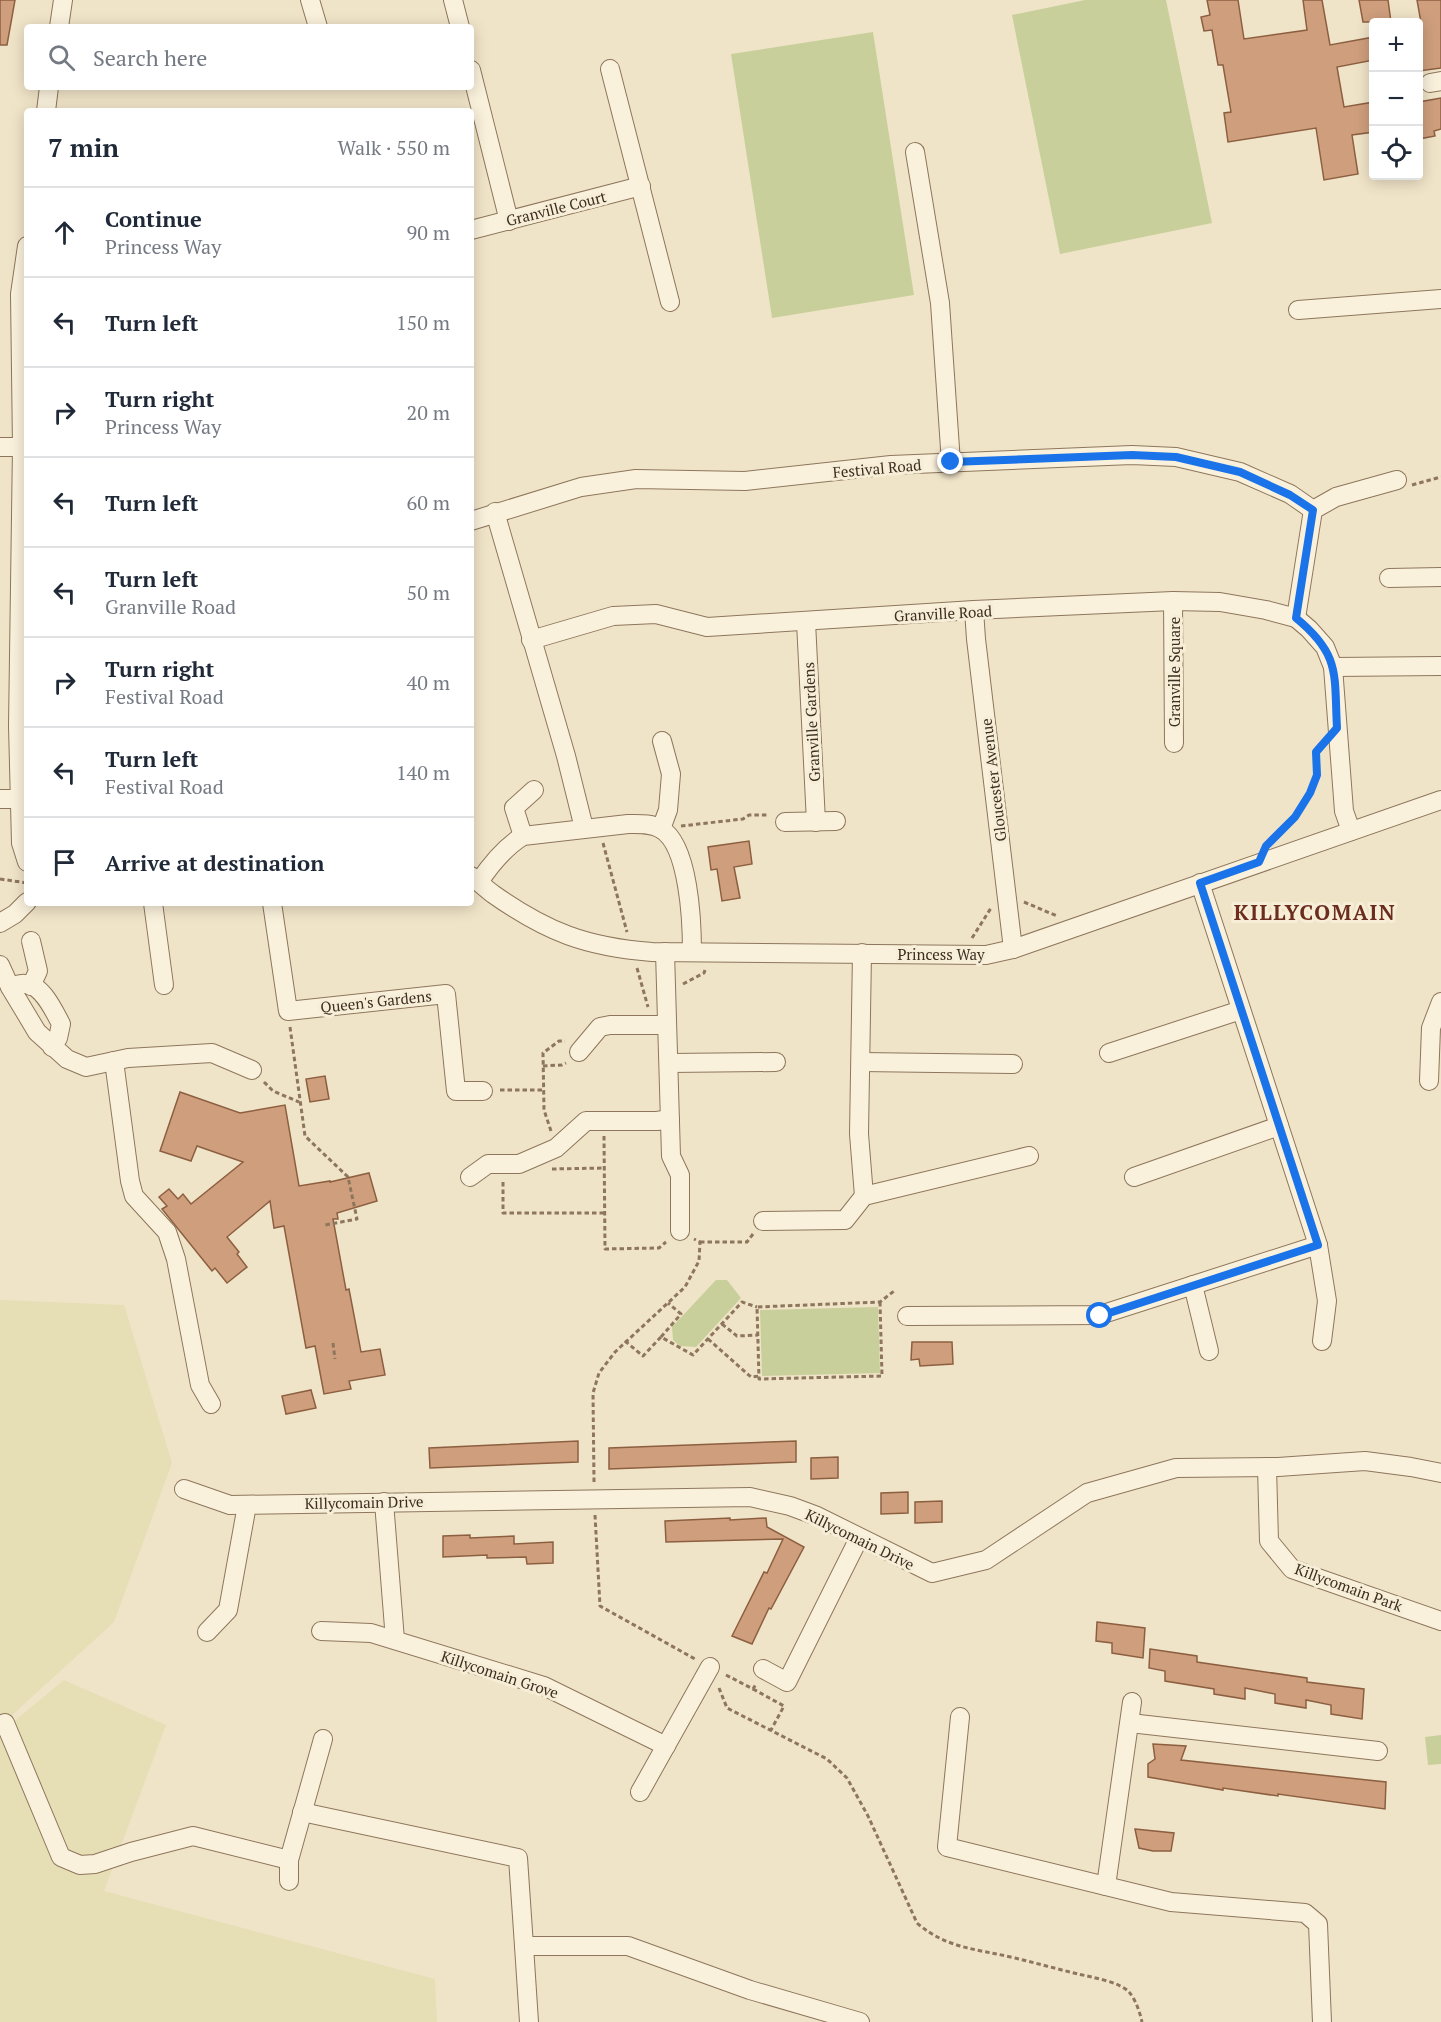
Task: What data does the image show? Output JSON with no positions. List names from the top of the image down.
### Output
{
  "streets": {
    "street": [
      "Granville Court",
      "Festival Road",
      "Granville Road",
      "Granville Square",
      "Granville Gardens",
      "Gloucester Avenue",
      "Princess Way",
      "Queen's Gardens",
      "Killycomain Drive",
      "Killycomain Park",
      "Killycomain Grove"
    ]
  },
  "crossings": [
    ["Granville Road", "Granville Square"],
    ["Granville Road", "Granville Gardens"],
    ["Granville Road", "Gloucester Avenue"],
    ["Granville Road", "Princess Way"],
    ["Gloucester Avenue", "Princess Way"],
    ["Killycomain Drive", "Killycomain Park"]
  ],
  "districts": ["KILLYCOMAIN"],
  "page": {
    "map_buttons": ["+", "−"],
    "search": "Search here",
    "heading": ["7 min", "Walk · 550 m"],
    "list": [
      ["Continue", "Princess Way", "90 m"],
      ["Turn left", "150 m"],
      ["Turn right", "Princess Way", "20 m"],
      ["Turn left", "60 m"],
      ["Turn left", "Granville Road", "50 m"],
      ["Turn right", "Festival Road", "40 m"],
      ["Turn left", "Festival Road", "140 m"],
      "Arrive at destination"
    ]
  }
}
